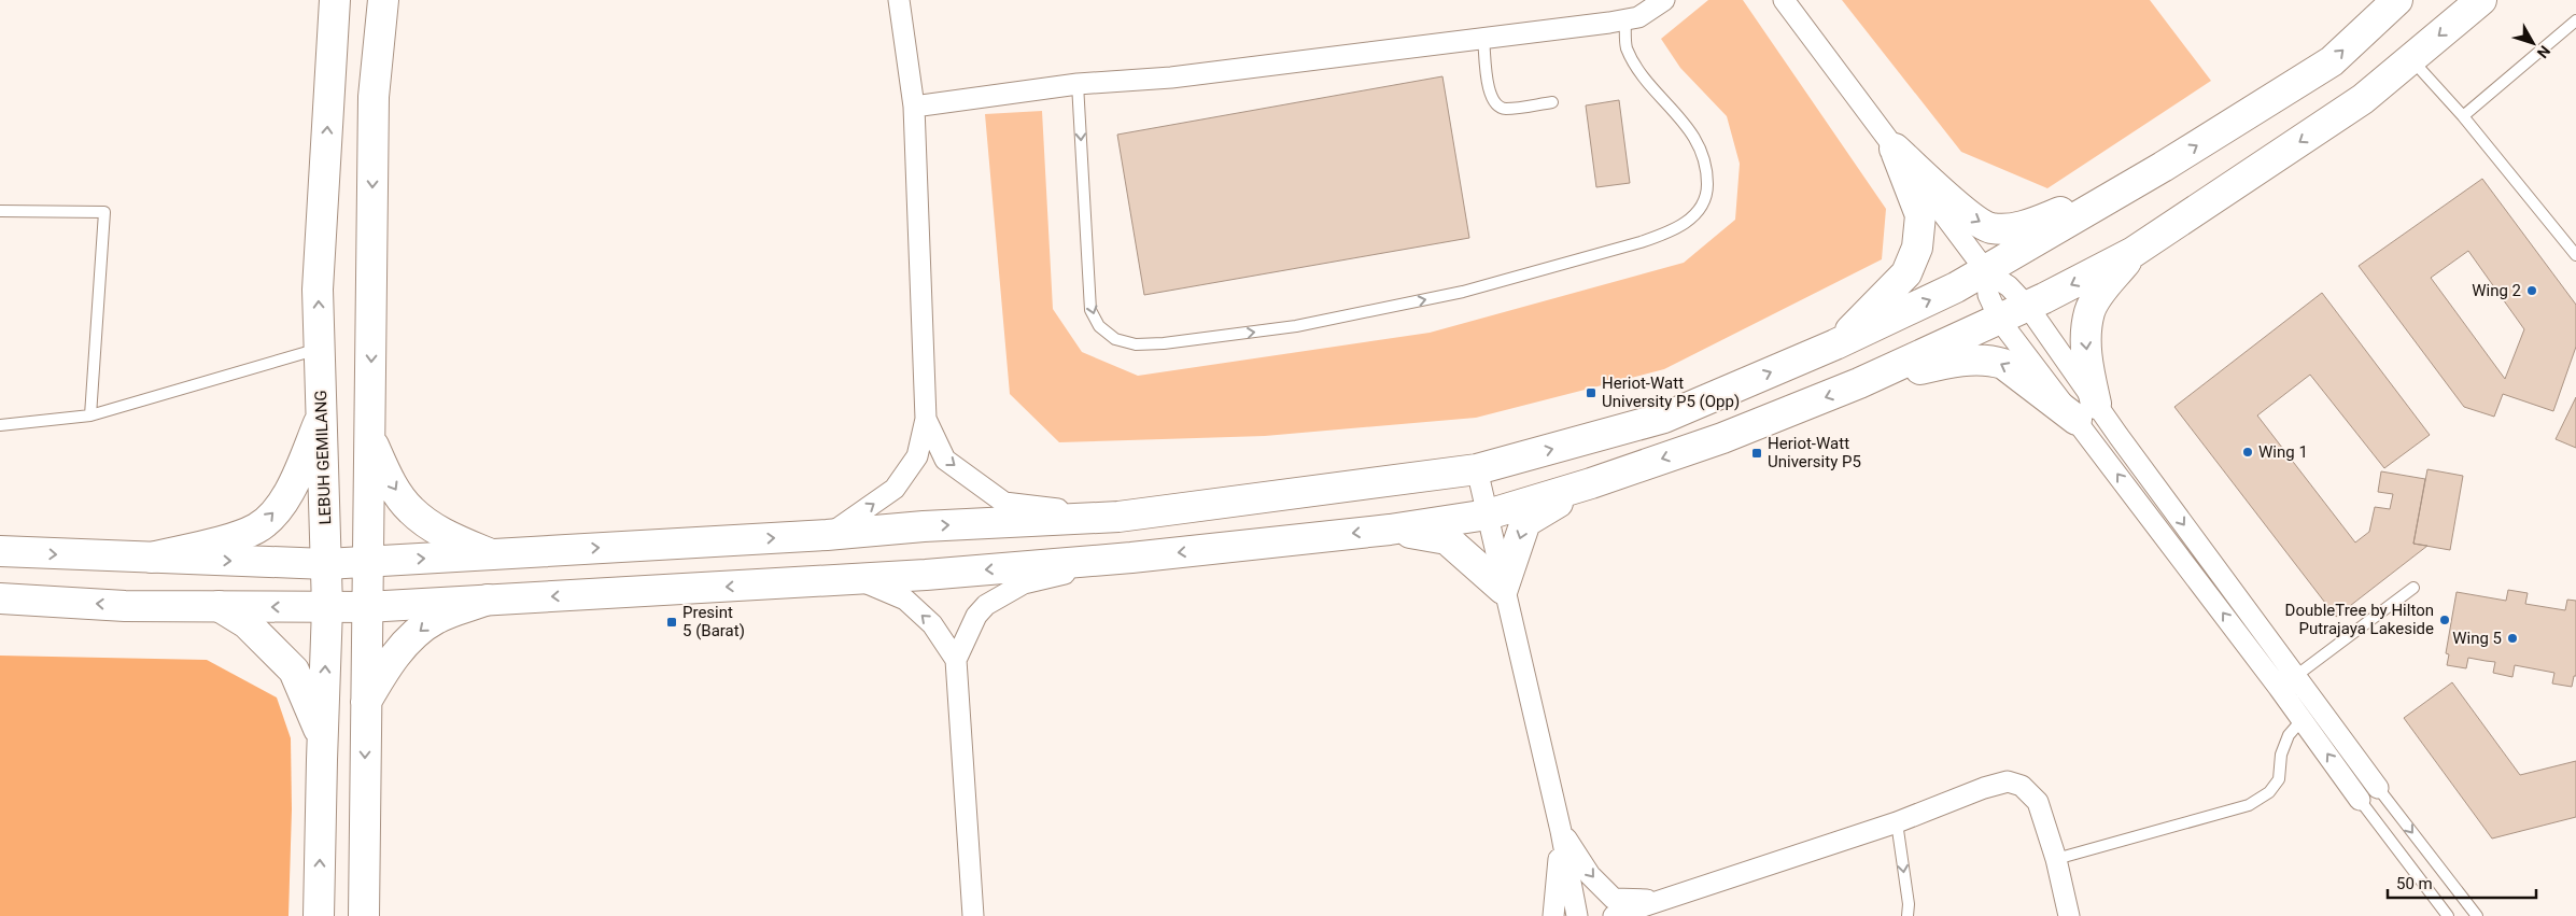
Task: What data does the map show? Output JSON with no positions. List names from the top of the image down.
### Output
{
  "streets": {
    "street": ["LEBUH GEMILANG"]
  },
  "places": {
    "other": [
      "Wing 2",
      "Wing 1",
      "DoubleTree by Hilton Putrajaya Lakeside",
      "Wing 5"
    ],
    "transit": ["Heriot-Watt University P5 (Opp)", "Heriot-Watt University P5", "Presint 5 (Barat)"]
  },
  "scale_bar": "50 m",
  "north": "bottom right"
}
